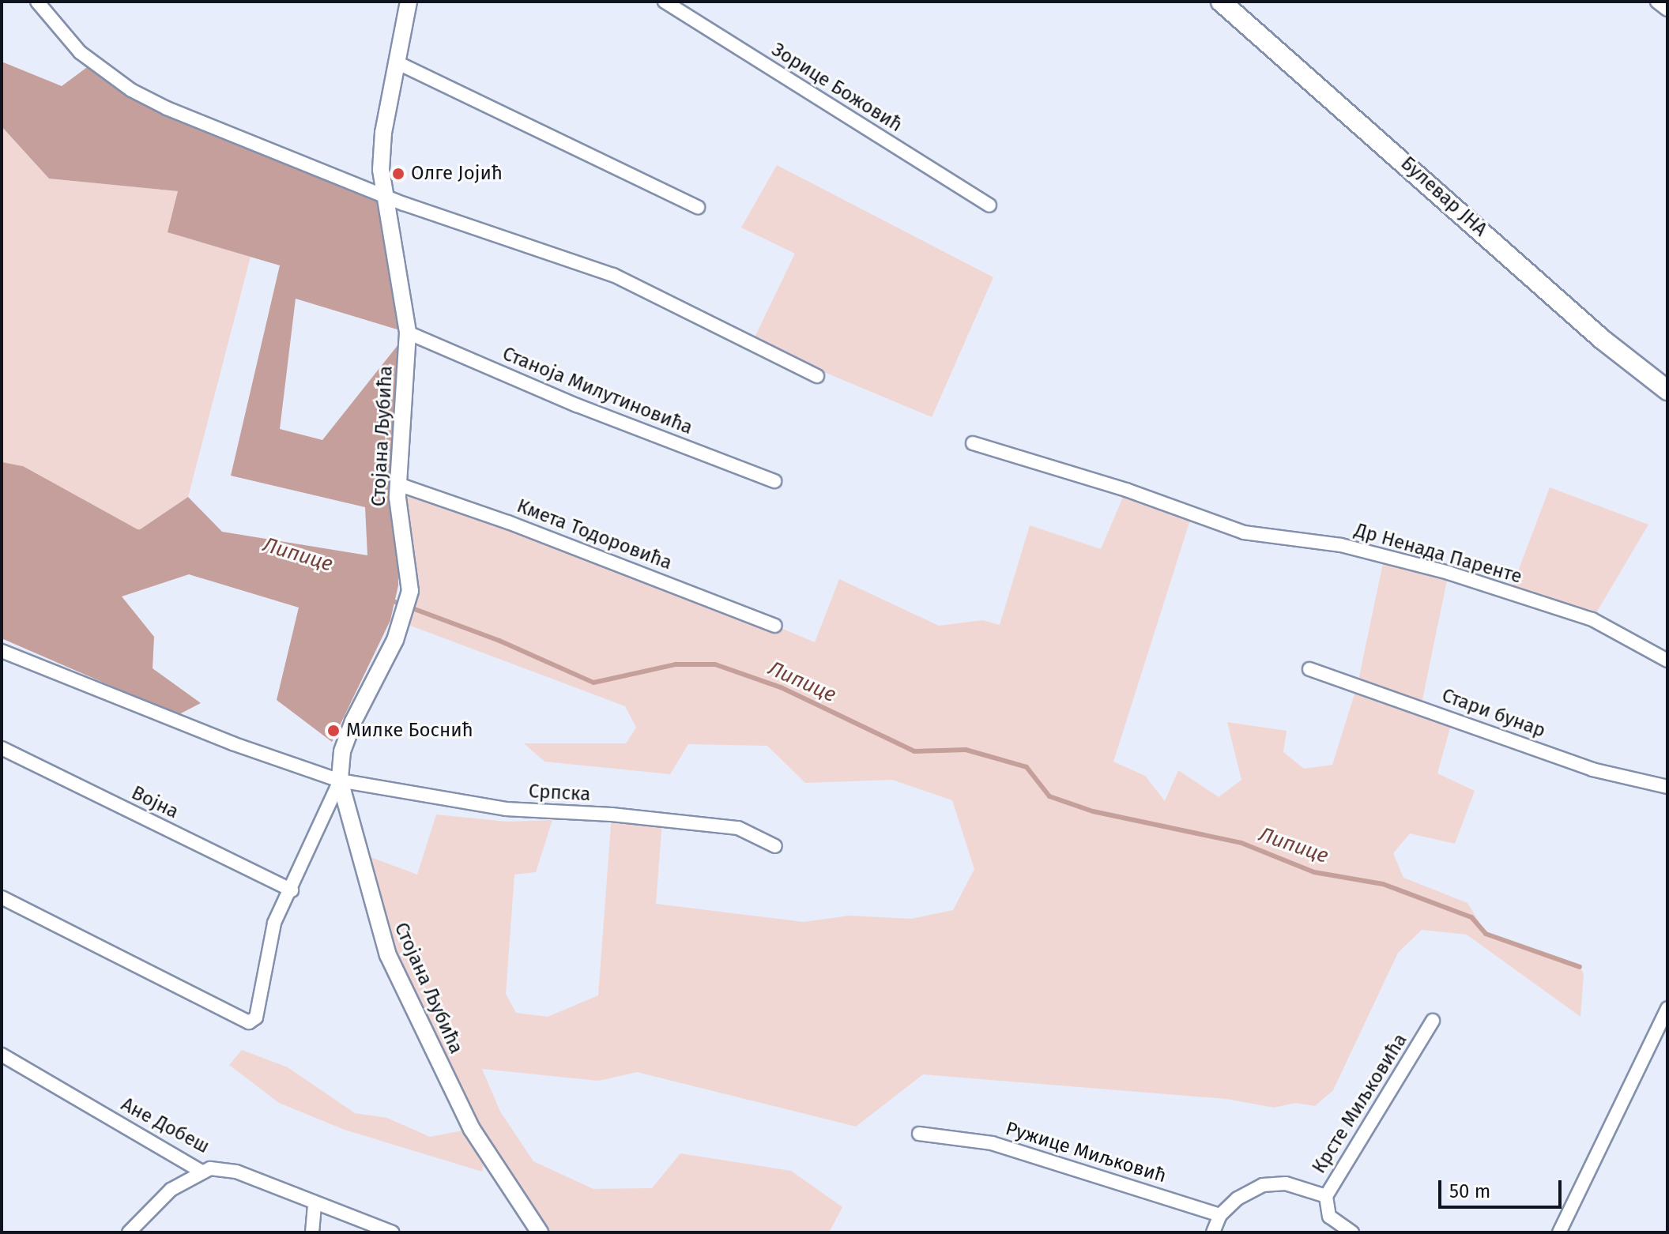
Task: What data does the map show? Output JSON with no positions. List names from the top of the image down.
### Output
{
  "streets": {
    "main road": ["Булевар ЈНА"],
    "street": [
      "Зорице Божовић",
      "Станоја Милутиновића",
      "Стојана Љубића",
      "Кмета Тодоровића",
      "Др Ненада Паренте",
      "Стари бунар",
      "Српска",
      "Војна",
      "Крсте Миљковића",
      "Ане Добеш",
      "Ружице Миљковић"
    ]
  },
  "crossings": [
    ["Станоја Милутиновића", "Стојана Љубића"],
    ["Стојана Љубића", "Кмета Тодоровића"],
    ["Стојана Љубића", "Српска"]
  ],
  "water": ["Липице"],
  "places": ["Олге Јојић", "Милке Боснић"],
  "scale_bar": "50 m"
}
